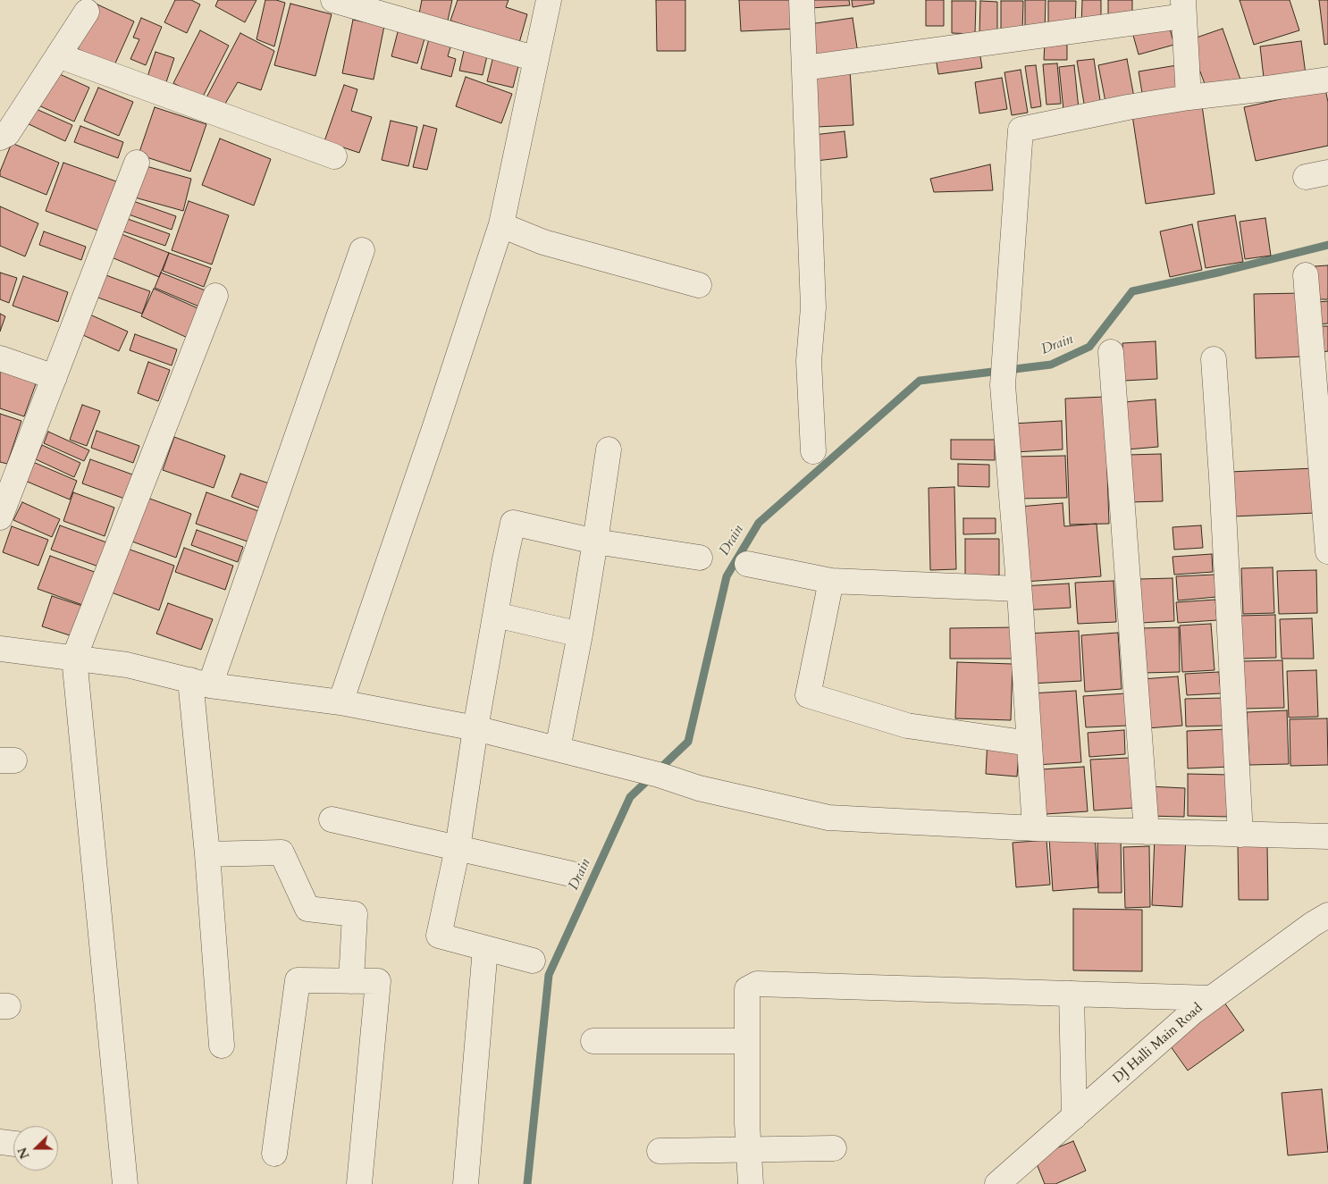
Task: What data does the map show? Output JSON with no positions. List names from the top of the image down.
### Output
{
  "streets": {
    "street": ["DJ Halli Main Road"]
  },
  "water": ["Drain"],
  "north": "left"
}
